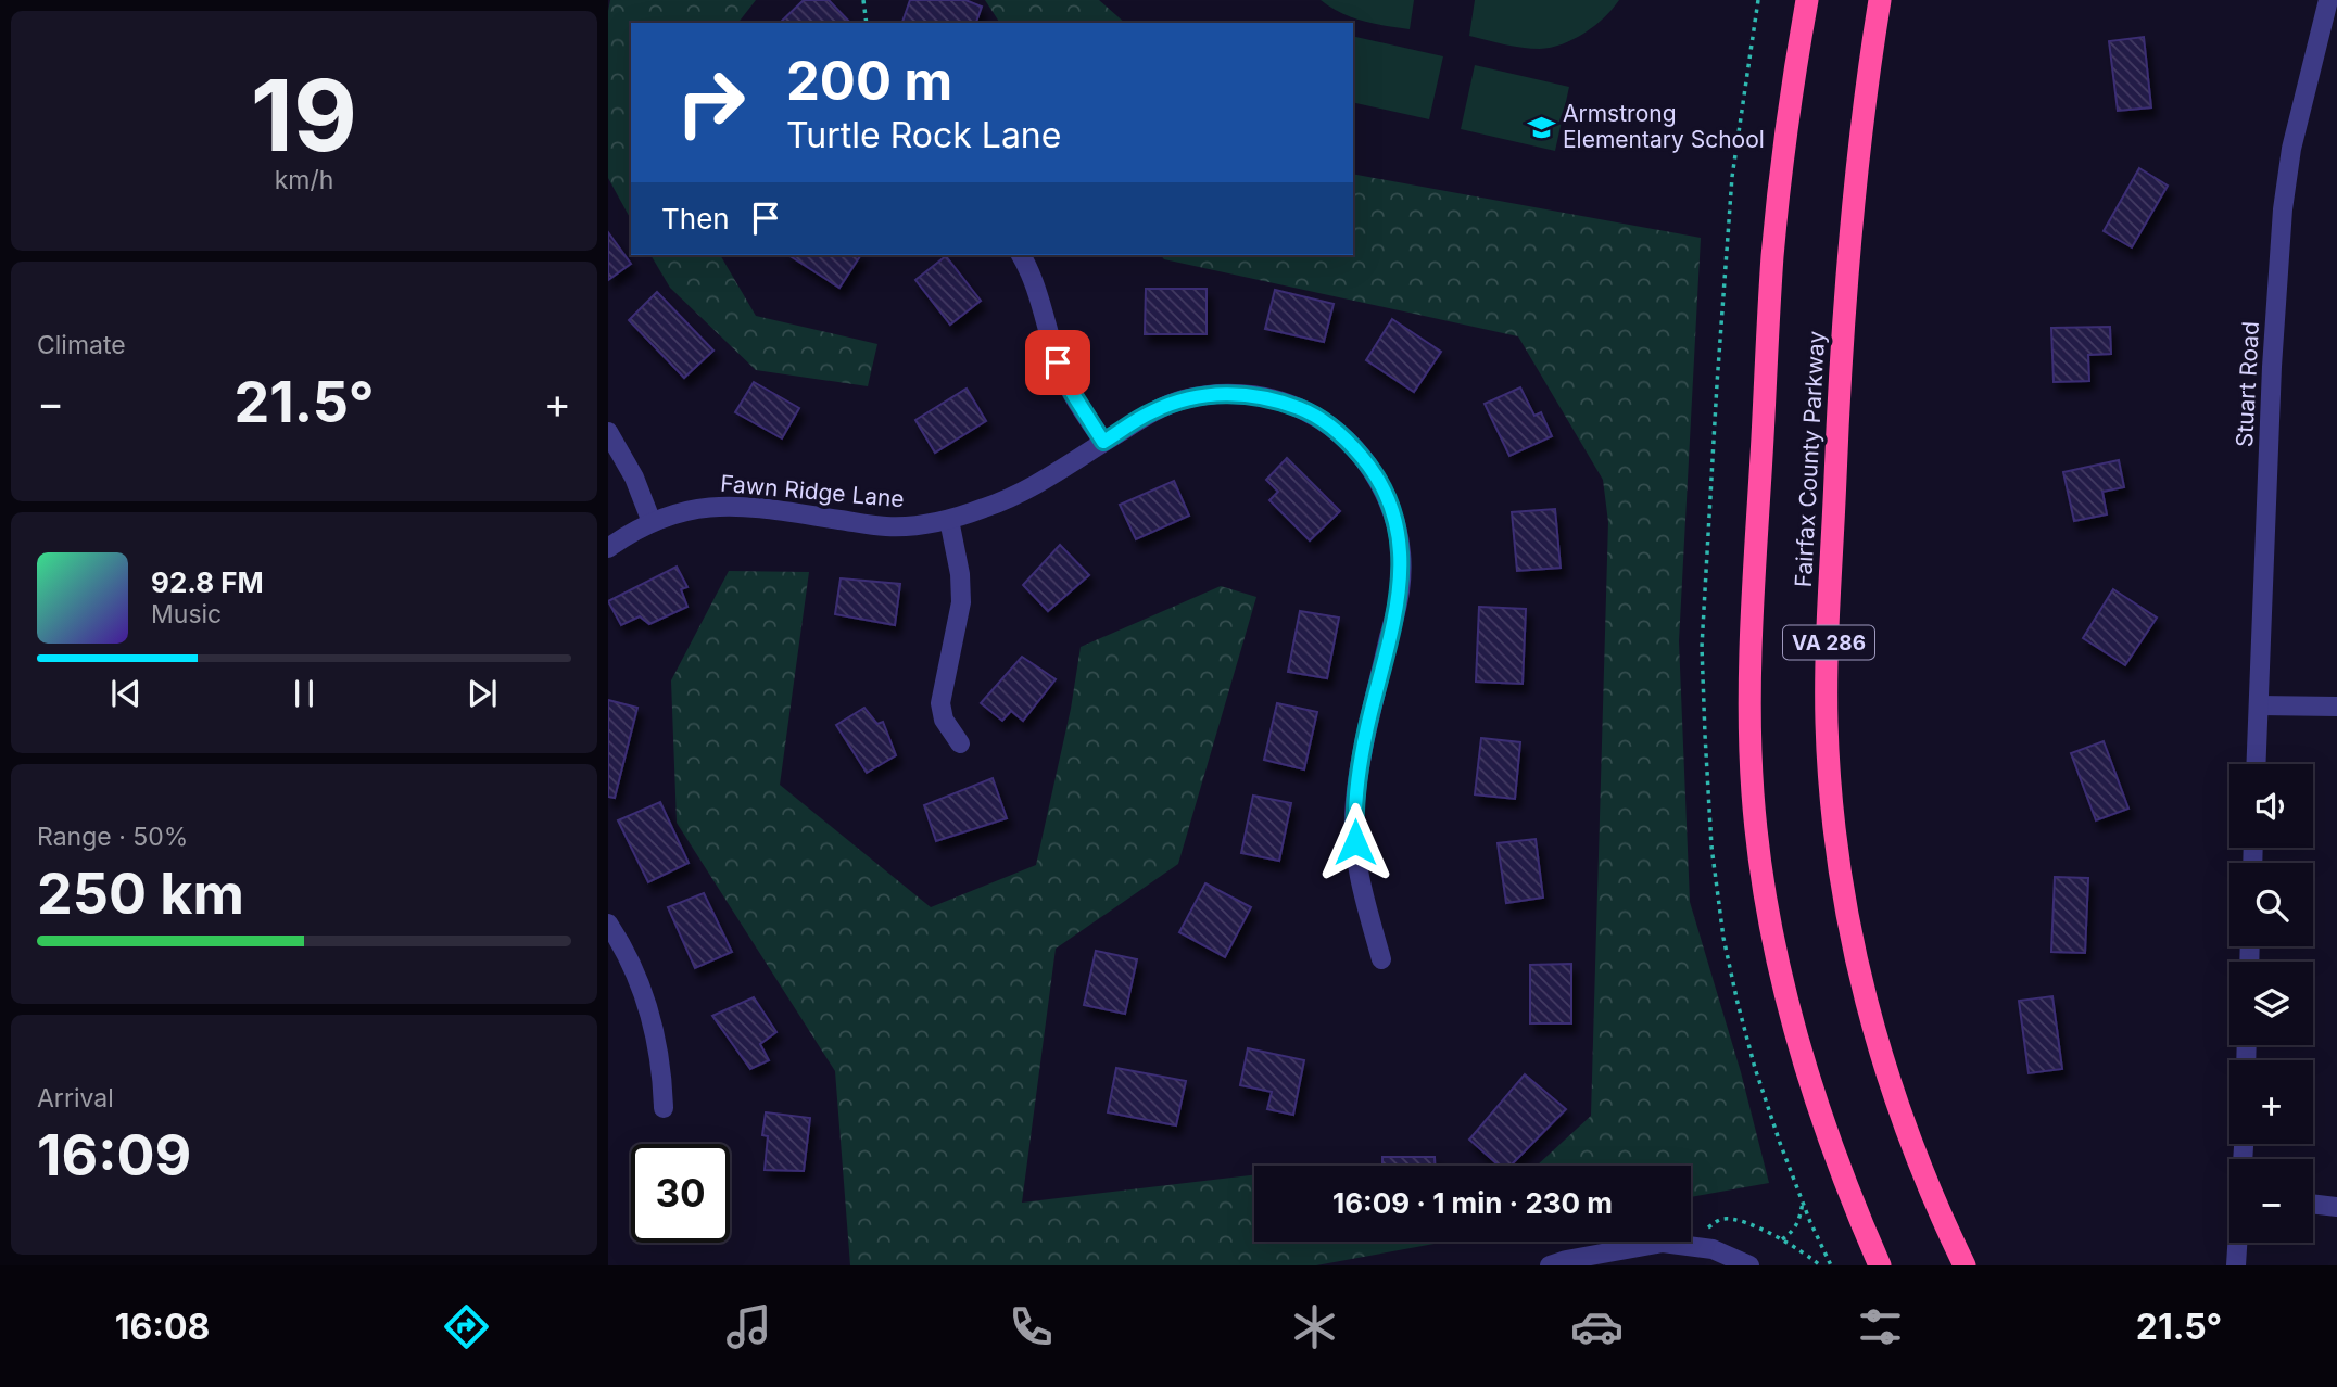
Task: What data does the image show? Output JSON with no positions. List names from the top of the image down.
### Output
{
  "streets": {
    "highway": ["Fairfax County Parkway", "VA 286"],
    "street": ["Stuart Road", "Fawn Ridge Lane"]
  },
  "places": {
    "school or university": ["Armstrong Elementary School"]
  },
  "page": {
    "tile": [
      ["19", "km/h"],
      "Climate",
      ["Range · 50%", "250 km"],
      ["Arrival", "16:09"]
    ],
    "turn": ["200 m", "Turtle Rock Lane"],
    "then": "Then",
    "heat": ["−", "21.5°", "+"],
    "song": ["92.8 FM", "Music"],
    "map_buttons": ["+", "−"],
    "limit": "30",
    "trip": "16:09 · 1 min · 230 m",
    "tabs": ["16:08", "21.5°"]
  }
}
